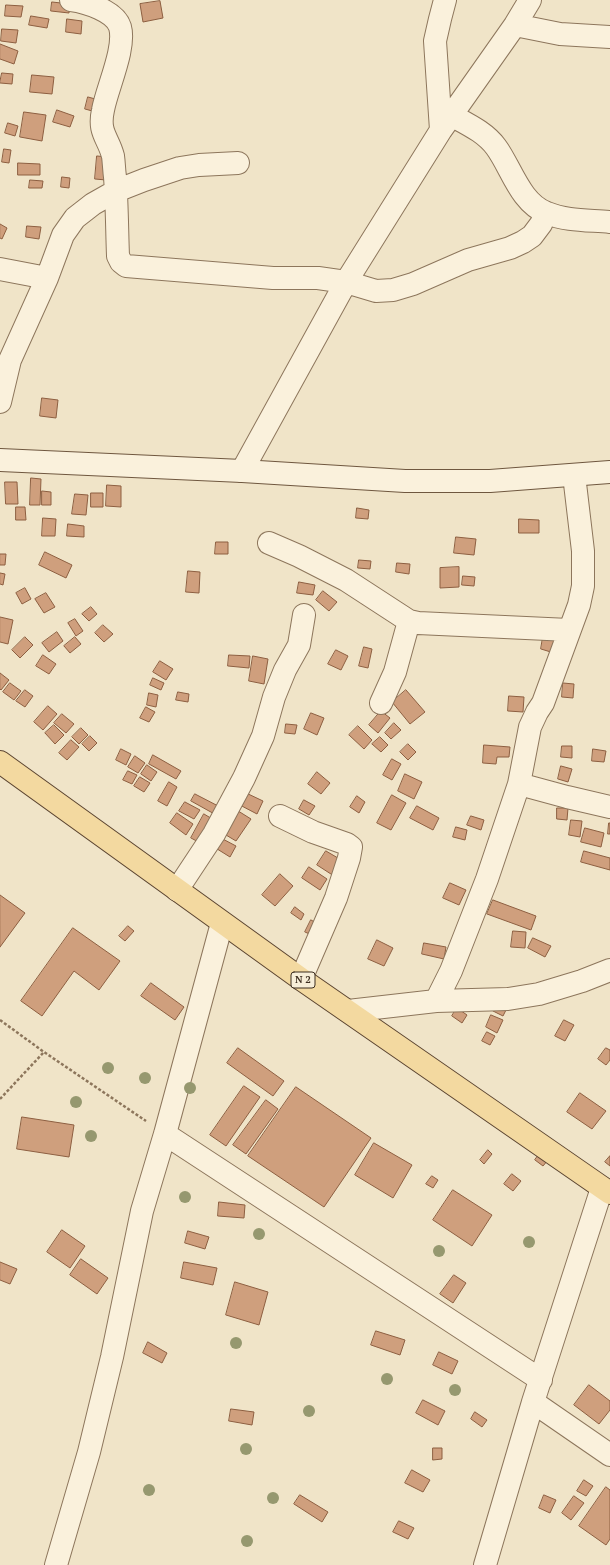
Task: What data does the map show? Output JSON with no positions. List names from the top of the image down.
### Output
{
  "streets": {
    "main road": ["N 2"]
  }
}
